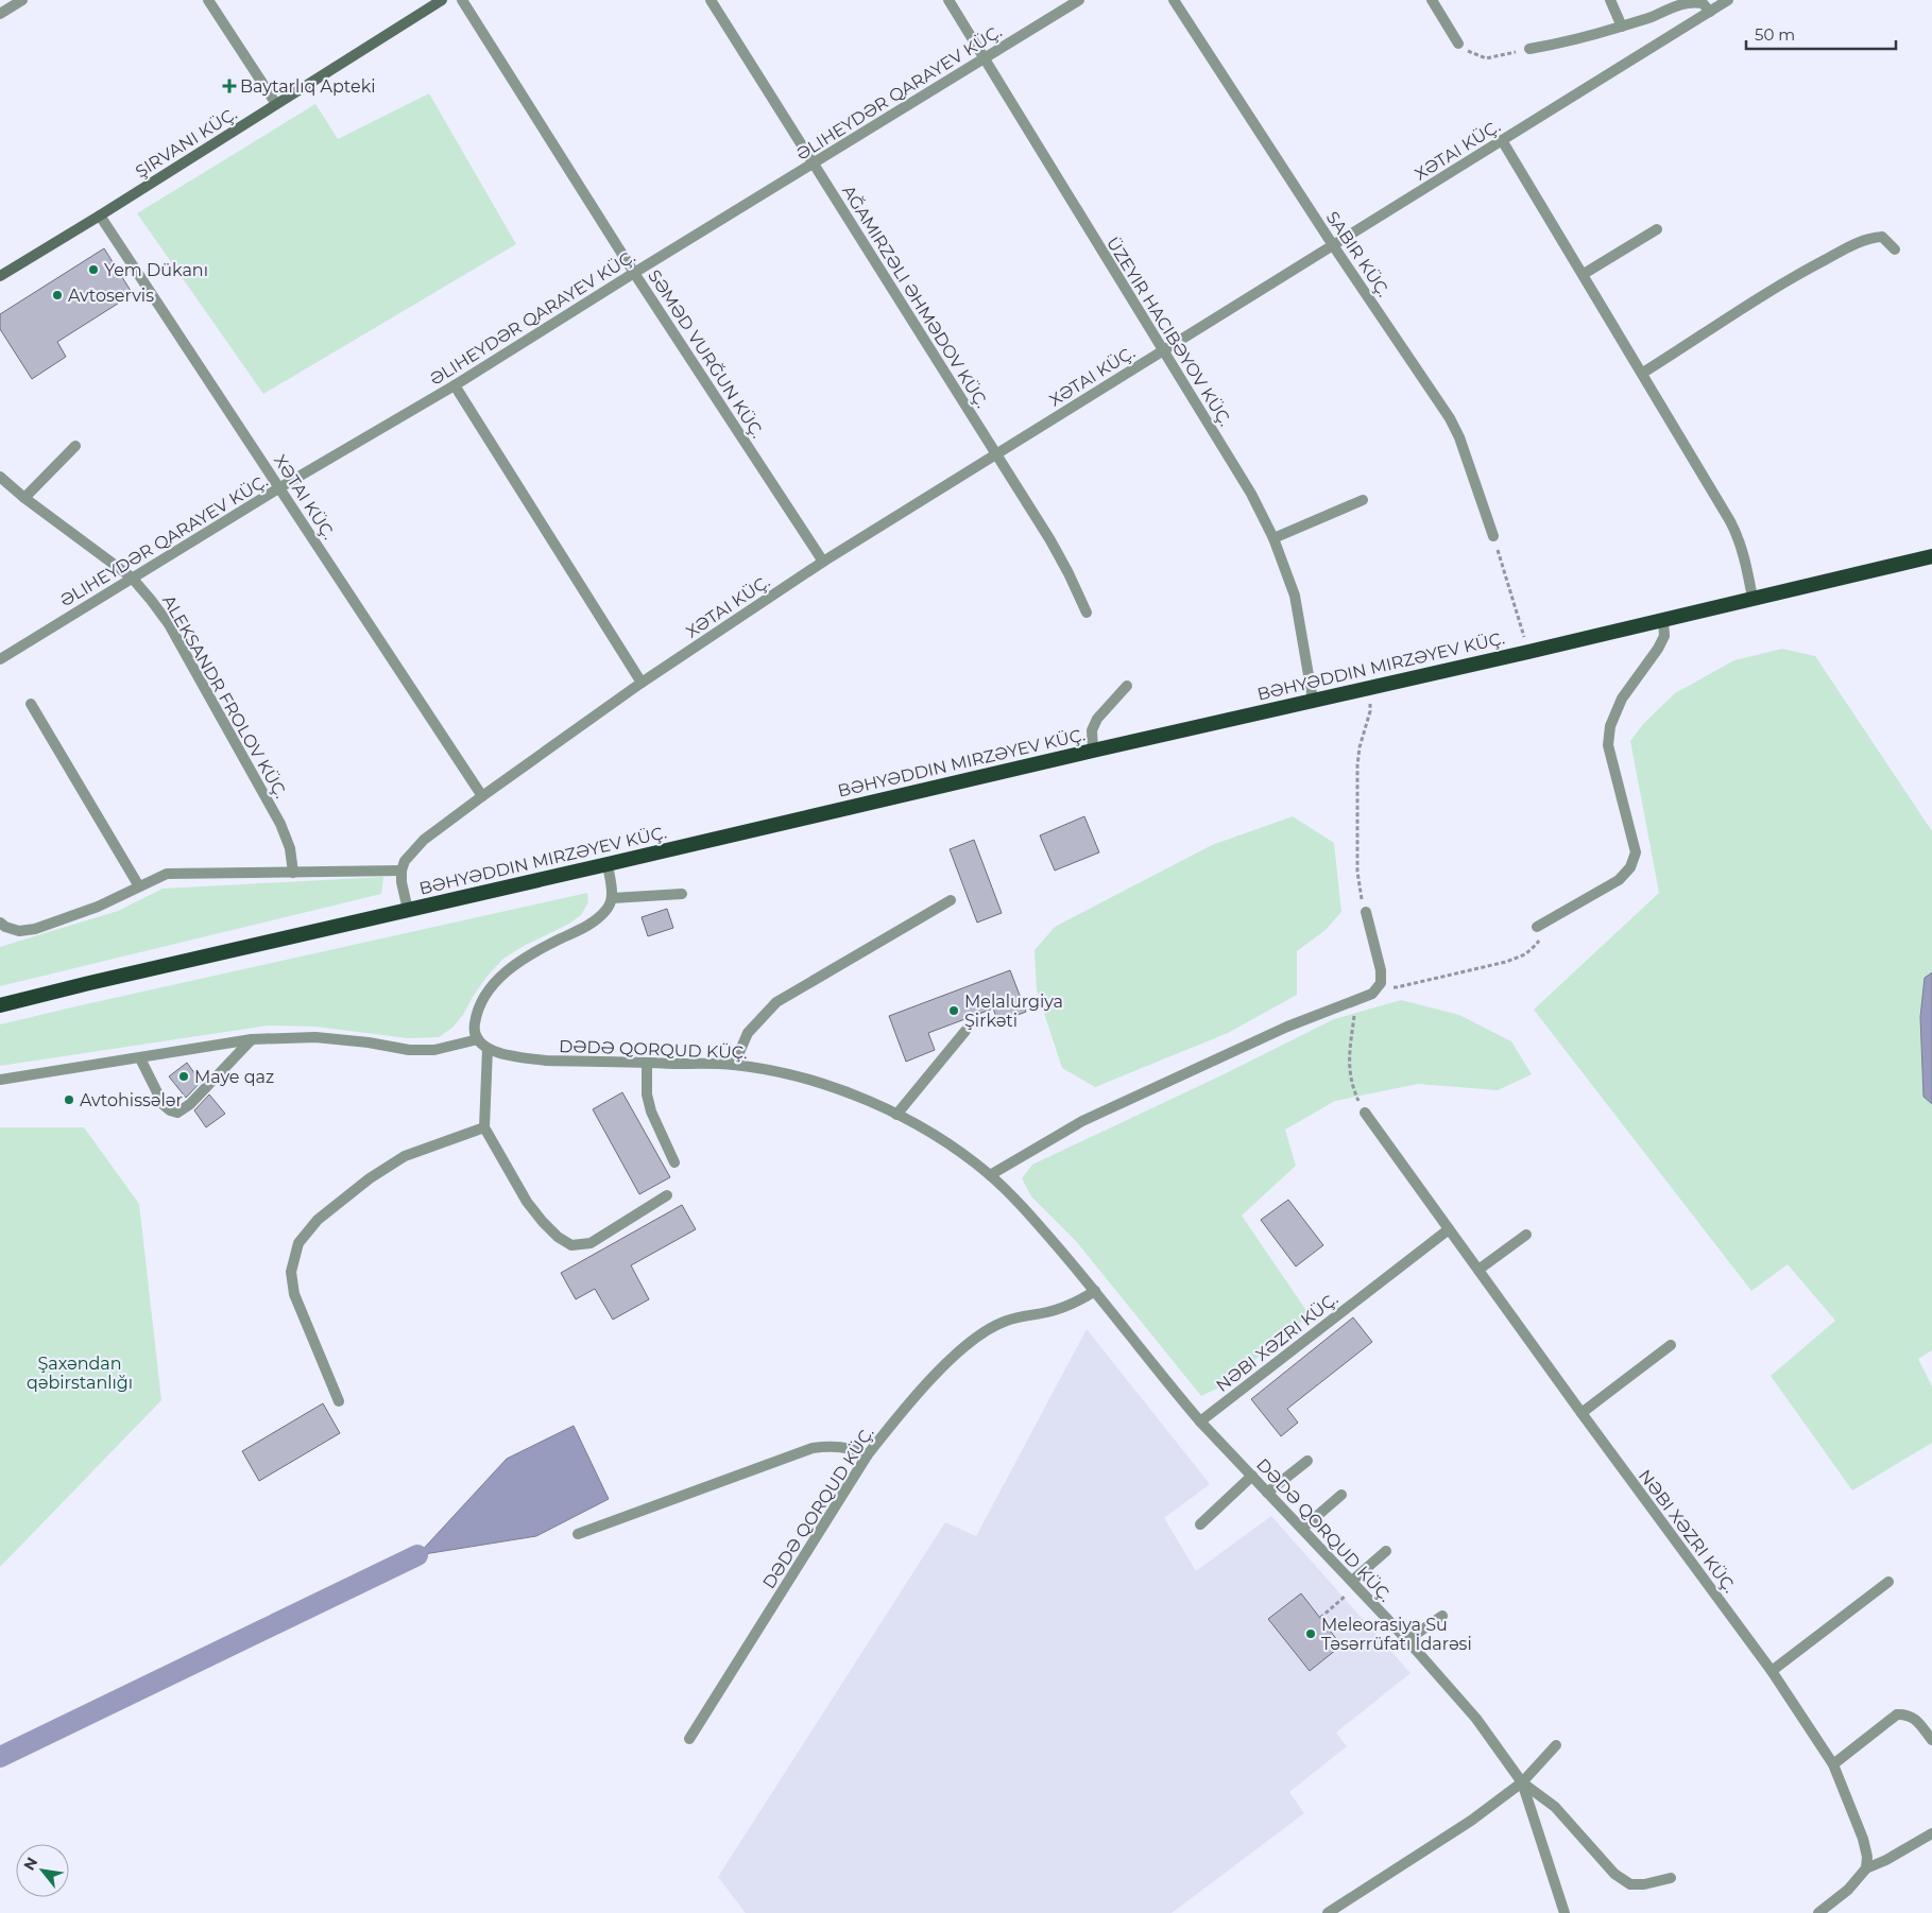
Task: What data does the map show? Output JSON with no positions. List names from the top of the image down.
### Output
{
  "streets": {
    "highway": ["BƏHYƏDDIN MIRZƏYEV KÜÇ."],
    "main road": ["ŞIRVANI KÜÇ."],
    "street": [
      "ƏLIHEYDƏR QARAYEV KÜÇ.",
      "XƏTAI KÜÇ.",
      "SABIR KÜÇ.",
      "AĞAMIRZƏLI ƏHMƏDOV KÜÇ.",
      "SƏMƏD VURĞUN KÜÇ.",
      "ALEKSANDR FROLOV KÜÇ.",
      "DƏDƏ QORQUD KÜÇ.",
      "NƏBI XƏZRI KÜÇ."
    ]
  },
  "crossings": [
    ["ƏLIHEYDƏR QARAYEV KÜÇ.", "XƏTAI KÜÇ."],
    ["ƏLIHEYDƏR QARAYEV KÜÇ.", "AĞAMIRZƏLI ƏHMƏDOV KÜÇ."],
    ["ƏLIHEYDƏR QARAYEV KÜÇ.", "SƏMƏD VURĞUN KÜÇ."],
    ["ƏLIHEYDƏR QARAYEV KÜÇ.", "ALEKSANDR FROLOV KÜÇ."],
    ["ŞIRVANI KÜÇ.", "XƏTAI KÜÇ."],
    ["XƏTAI KÜÇ.", "SABIR KÜÇ."],
    ["XƏTAI KÜÇ.", "AĞAMIRZƏLI ƏHMƏDOV KÜÇ."],
    ["XƏTAI KÜÇ.", "SƏMƏD VURĞUN KÜÇ."],
    ["DƏDƏ QORQUD KÜÇ.", "NƏBI XƏZRI KÜÇ."]
  ],
  "parks": ["Şaxəndan qəbirstanlığı"],
  "places": {
    "health": ["Baytarlıq Apteki"],
    "other": [
      "Yem Dükanı",
      "Avtoservis",
      "Melalurgiya Şirkəti",
      "Maye qaz",
      "Avtohissələr",
      "Meleorasiya Su Təsərrüfatı İdarəsi"
    ]
  },
  "scale_bar": "50 m",
  "north": "top left"
}
